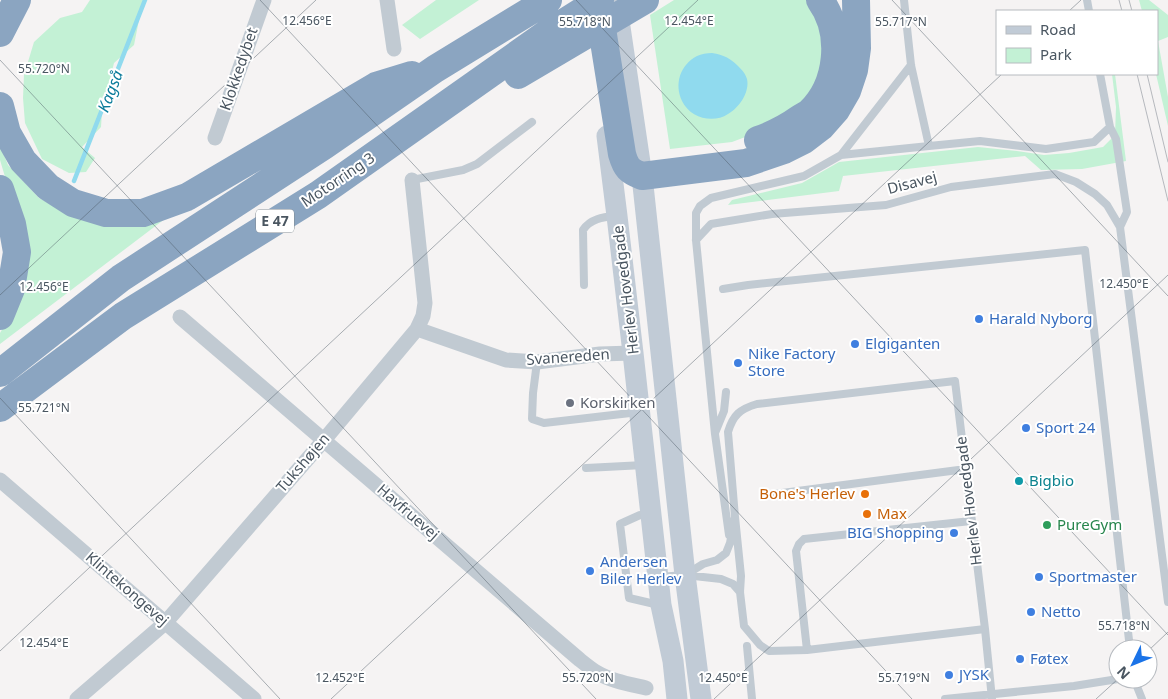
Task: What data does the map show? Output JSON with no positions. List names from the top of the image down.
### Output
{
  "streets": {
    "highway": ["Motorring 3", "E 47"],
    "main road": ["Herlev Hovedgade"],
    "street": [
      "Klokkedybet",
      "Svanereden",
      "Tukshøjen",
      "Havfruevej",
      "Klintekongevej"
    ],
    "lane": ["Disavej"]
  },
  "crossings": [
    ["Herlev Hovedgade", "Svanereden"],
    ["Svanereden", "Tukshøjen"],
    ["Tukshøjen", "Havfruevej"],
    ["Tukshøjen", "Klintekongevej"]
  ],
  "water": ["Kagså"],
  "places": [
    "Harald Nyborg",
    "Elgiganten",
    "Nike Factory Store",
    "Korskirken",
    "Sport 24",
    "Bigbio",
    "Bone's Herlev",
    "Max",
    "PureGym",
    "BIG Shopping",
    "Andersen Biler Herlev",
    "Sportmaster",
    "Netto",
    "Føtex",
    "JYSK"
  ],
  "legend": ["Road", "Park"],
  "north": "bottom left",
  "coordinates": [
    "12.456°E",
    "12.454°E",
    "55.718°N",
    "55.717°N",
    "55.720°N",
    "12.450°E",
    "55.721°N",
    "55.719°N",
    "12.452°E"
  ]
}
